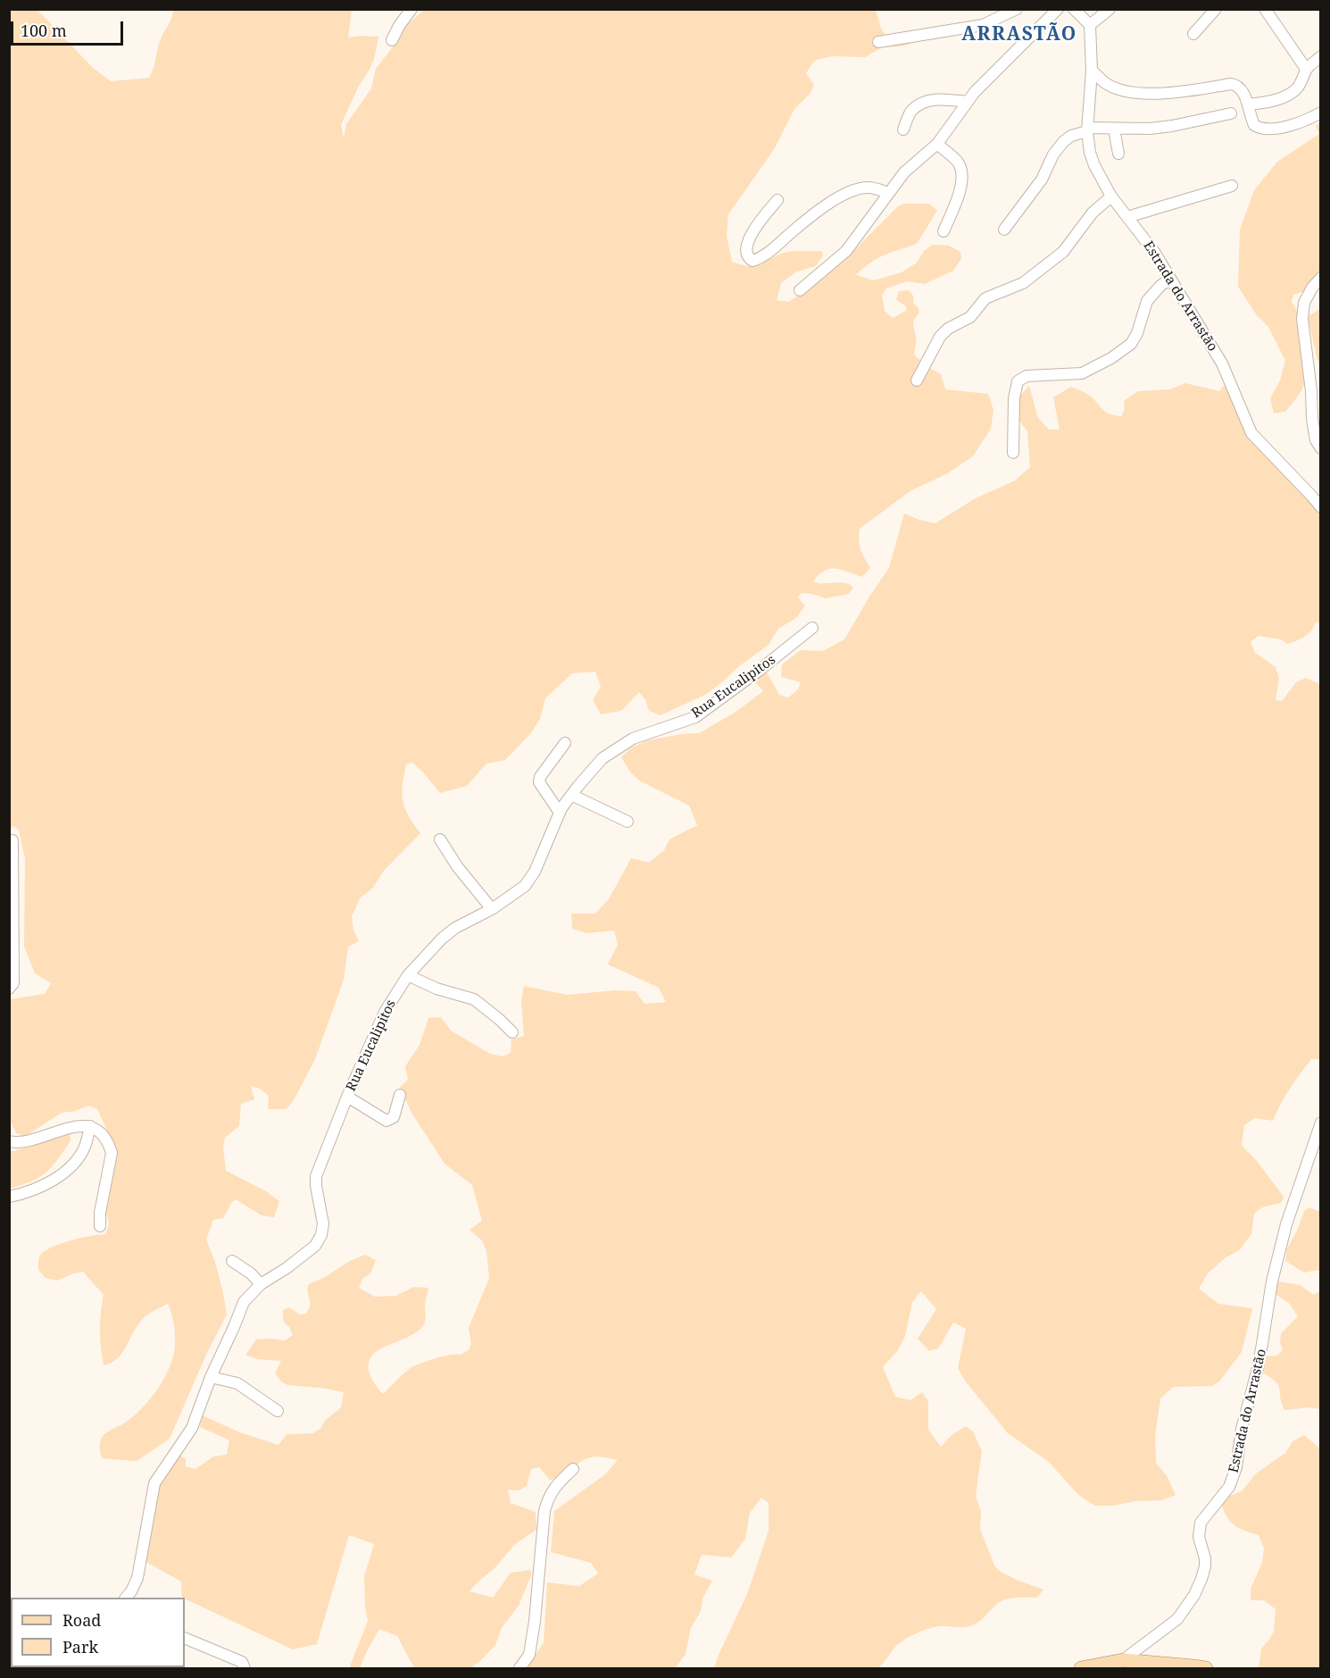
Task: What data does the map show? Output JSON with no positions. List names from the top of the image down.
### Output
{
  "streets": {
    "street": ["Estrada do Arrastão", "Rua Eucalipitos"]
  },
  "districts": ["ARRASTÃO"],
  "legend": ["Road", "Park"],
  "scale_bar": "100 m"
}
